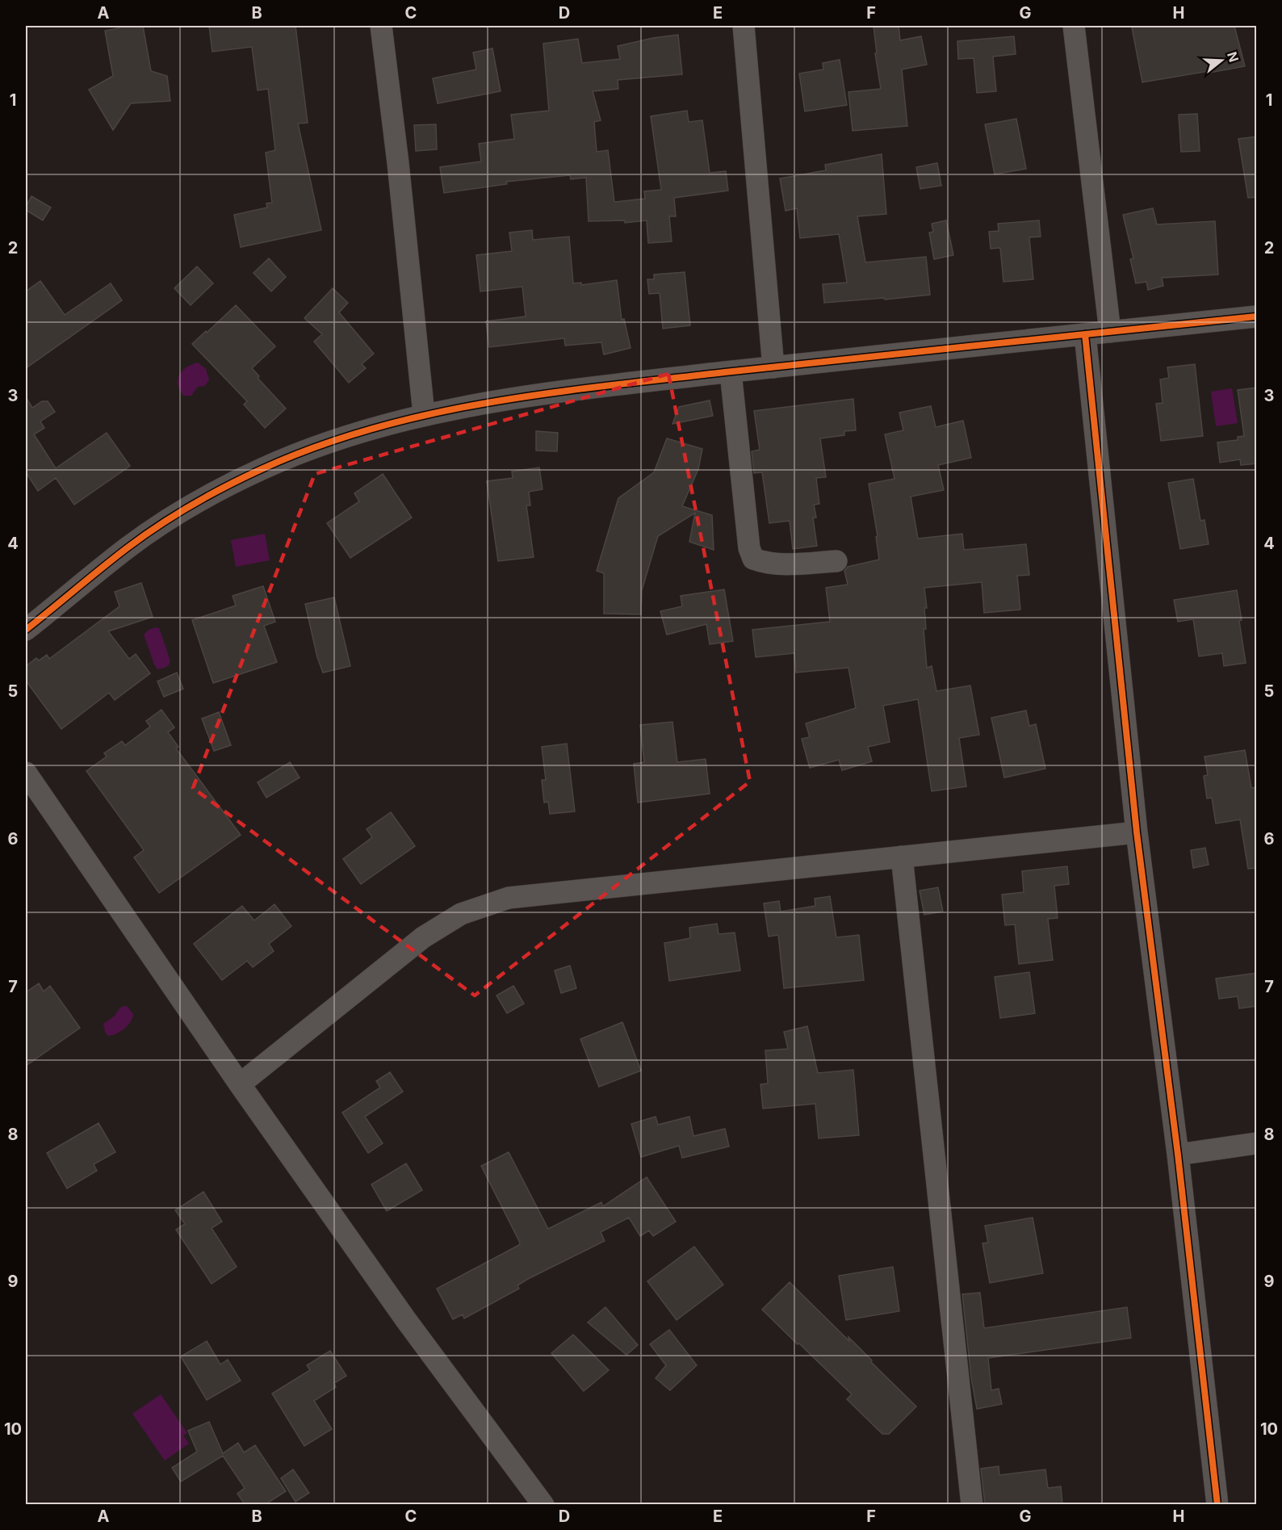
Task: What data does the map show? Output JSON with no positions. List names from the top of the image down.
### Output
{
  "north": "right",
  "grid": {
    "columns": [
      "A",
      "B",
      "C",
      "D",
      "E",
      "F",
      "G",
      "H"
    ],
    "rows": [
      "1",
      "2",
      "3",
      "4",
      "5",
      "6",
      "7",
      "8",
      "9",
      "10"
    ]
  }
}
